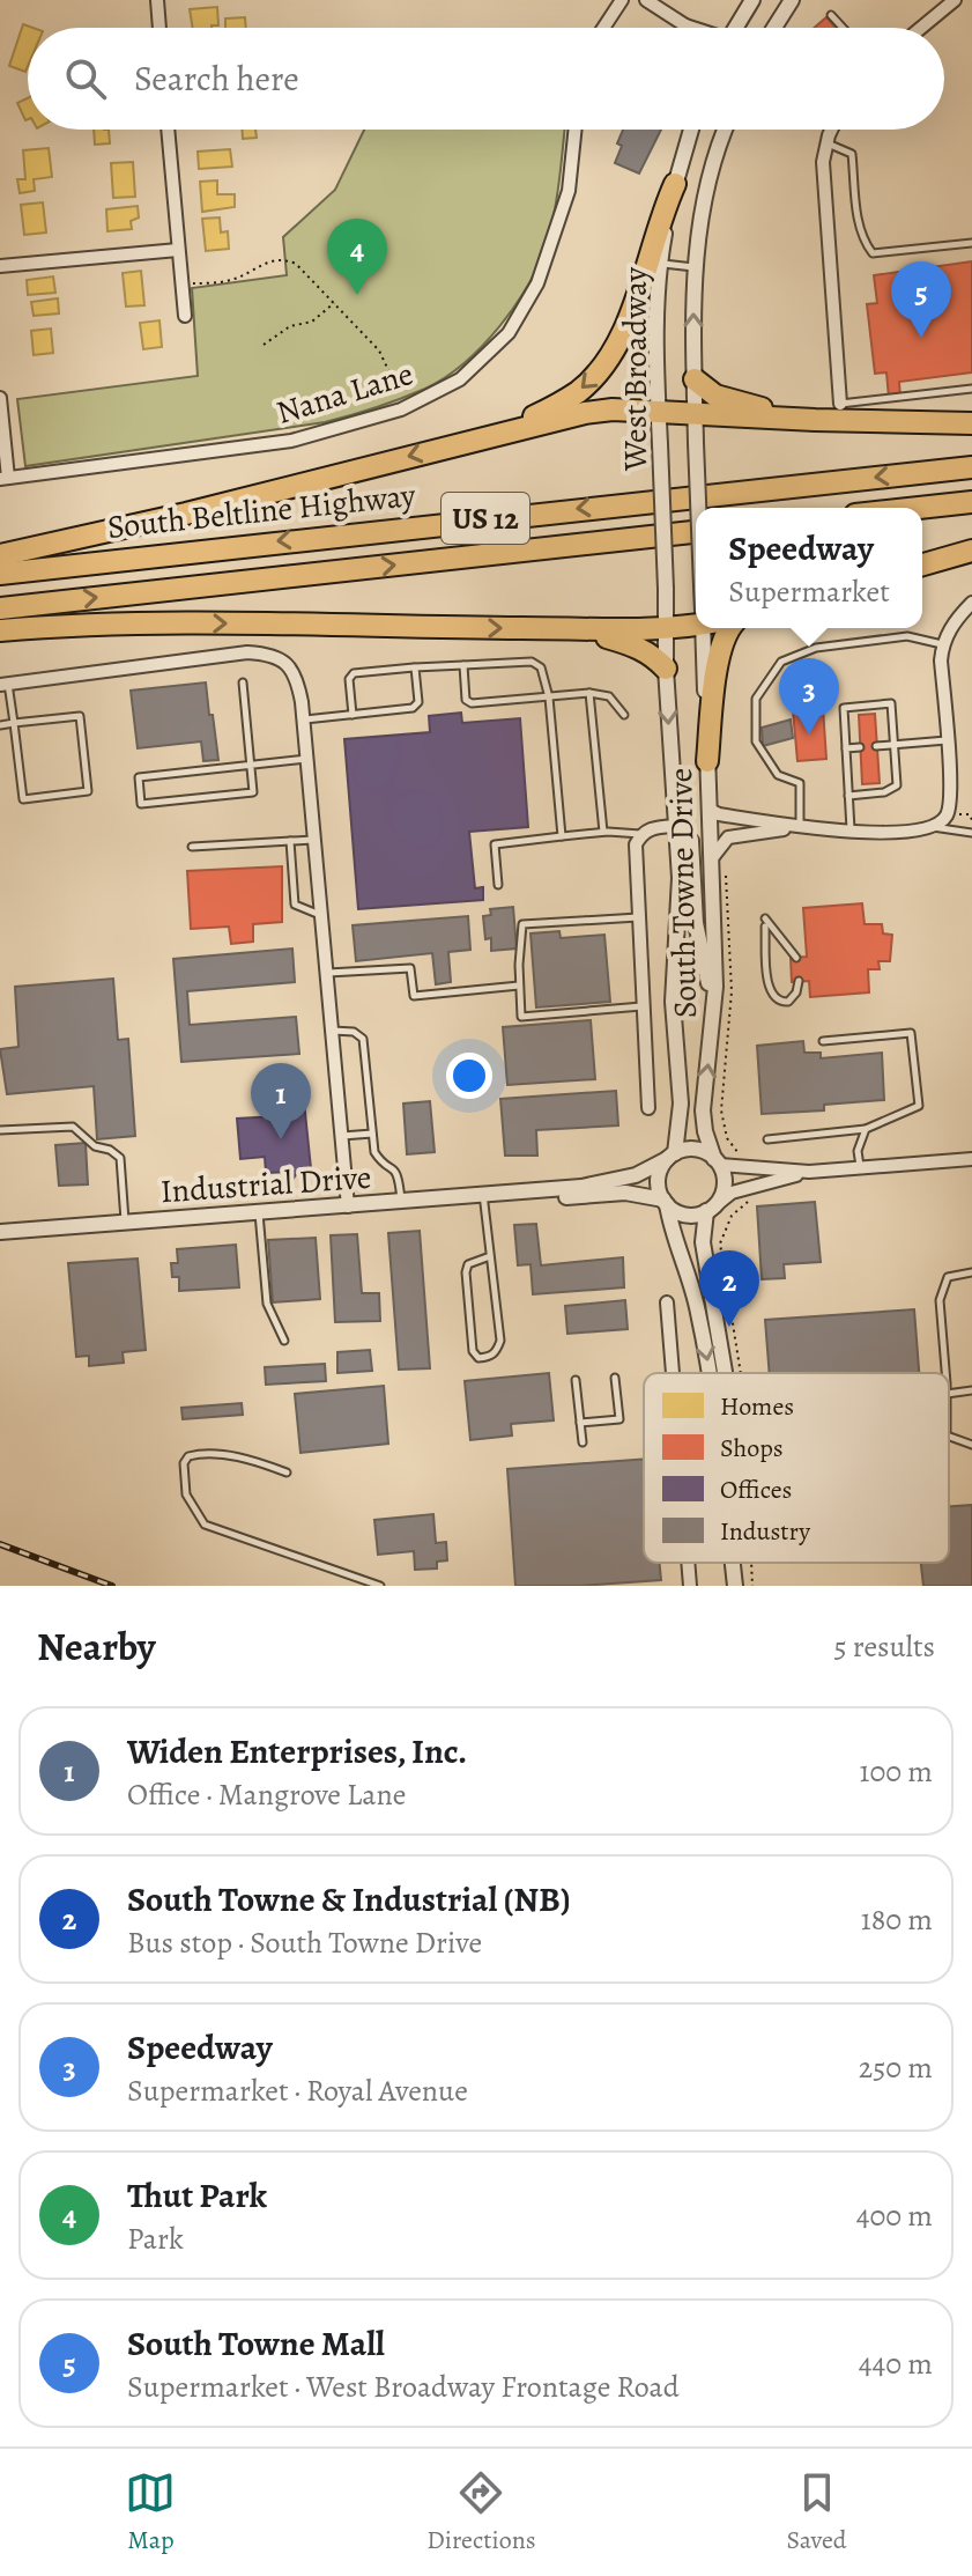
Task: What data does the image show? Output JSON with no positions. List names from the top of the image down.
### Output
{
  "streets": {
    "highway": ["South Beltline Highway", "US 12"],
    "street": [
      "West Broadway",
      "Nana Lane",
      "South Towne Drive",
      "Industrial Drive"
    ]
  },
  "crossings": [
    ["West Broadway", "South Towne Drive"],
    ["South Towne Drive", "Industrial Drive"]
  ],
  "legend": [
    "Homes",
    "Shops",
    "Offices",
    "Industry"
  ],
  "page": {
    "search": "Search here",
    "pins": [
      "4",
      "5",
      "3",
      "1",
      "2"
    ],
    "popup": ["Speedway", "Supermarket"],
    "heading": ["Nearby", "5 results"],
    "list": [
      {
        "mark": "1",
        "name": "Widen Enterprises, Inc.",
        "note": "Office · Mangrove Lane",
        "value": "100 m"
      },
      {
        "mark": "2",
        "name": "South Towne & Industrial (NB)",
        "note": "Bus stop · South Towne Drive",
        "value": "180 m"
      },
      {
        "mark": "3",
        "name": "Speedway",
        "note": "Supermarket · Royal Avenue",
        "value": "250 m"
      },
      {
        "mark": "4",
        "name": "Thut Park",
        "note": "Park",
        "value": "400 m"
      },
      {
        "mark": "5",
        "name": "South Towne Mall",
        "note": "Supermarket · West Broadway Frontage Road",
        "value": "440 m"
      }
    ],
    "nav": ["Map", "Directions", "Saved"]
  }
}
